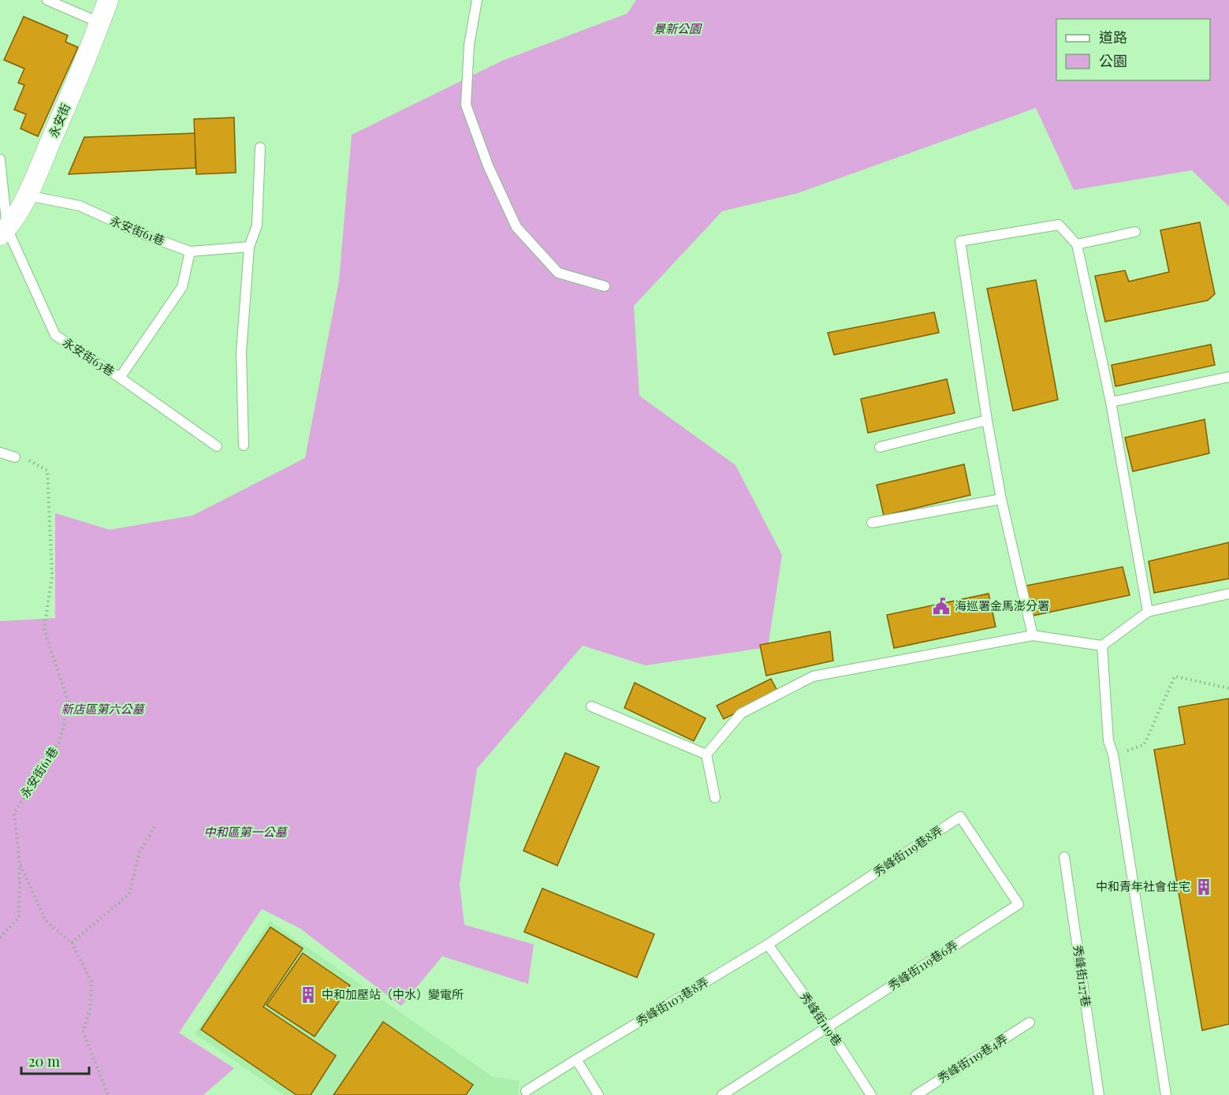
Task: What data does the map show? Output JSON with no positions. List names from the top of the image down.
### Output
{
  "streets": {
    "street": ["永安街"],
    "lane": [
      "永安街61巷",
      "永安街63巷",
      "秀峰街119巷8弄",
      "秀峰街119巷6弄",
      "秀峰街127巷",
      "秀峰街103巷8弄",
      "秀峰街119巷",
      "秀峰街119巷4弄"
    ]
  },
  "crossings": [
    ["永安街", "永安街61巷"],
    ["永安街", "永安街63巷"],
    ["秀峰街119巷8弄", "秀峰街119巷6弄"],
    ["秀峰街119巷8弄", "秀峰街103巷8弄"],
    ["秀峰街119巷8弄", "秀峰街119巷"],
    ["秀峰街119巷6弄", "秀峰街119巷"],
    ["秀峰街103巷8弄", "秀峰街119巷"]
  ],
  "parks": ["景新公園", "新店區第六公墓", "中和區第一公墓"],
  "places": {
    "public building": ["海巡署金馬澎分署"],
    "building": ["中和青年社會住宅", "中和加壓站（中水）變電所"]
  },
  "legend": ["道路", "公園"],
  "scale_bar": "20 m"
}
